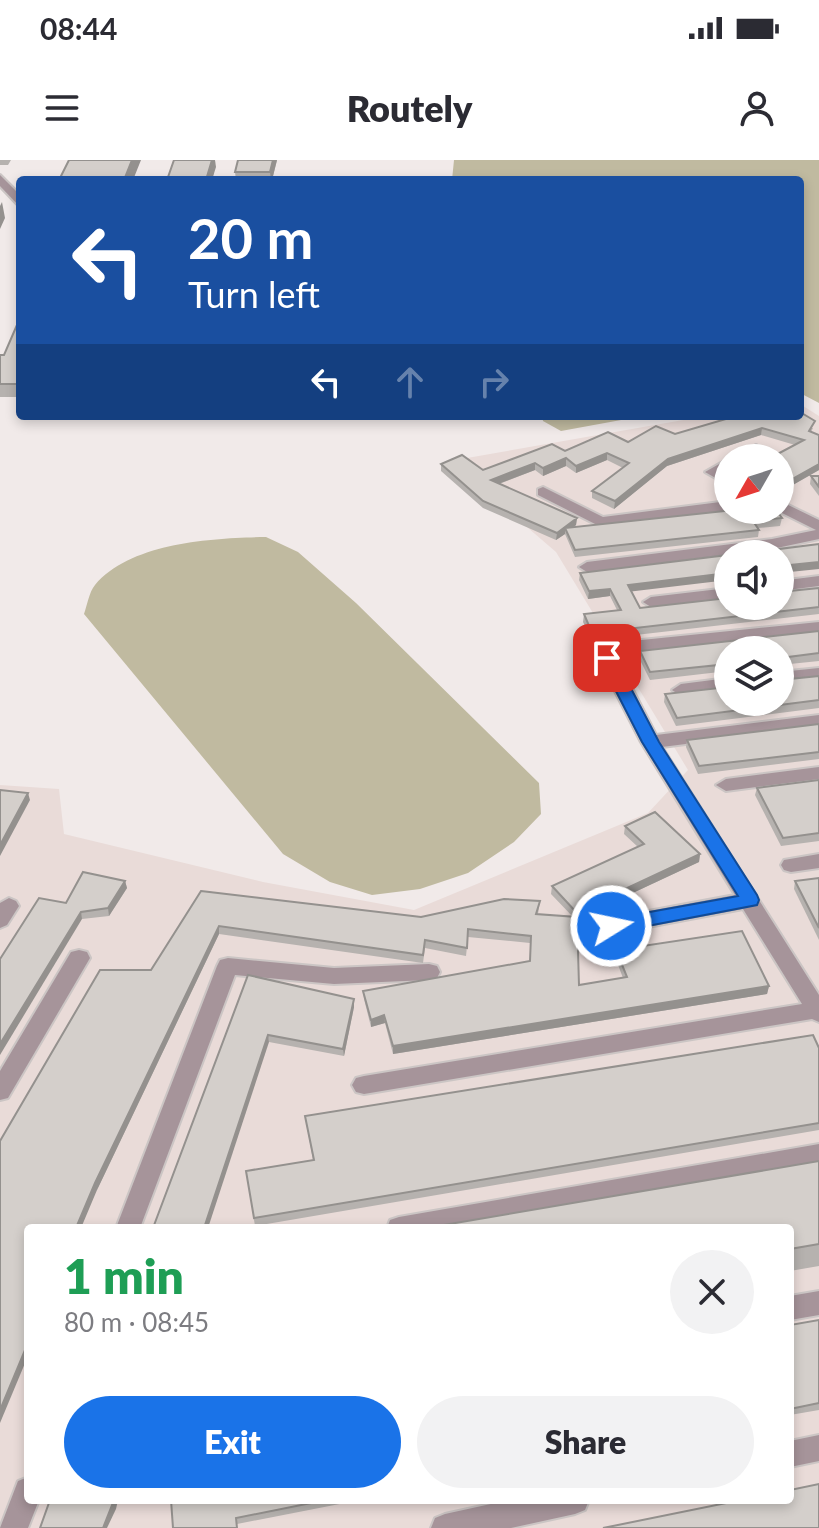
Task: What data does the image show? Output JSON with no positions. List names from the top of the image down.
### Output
{
  "north": "bottom left",
  "page": {
    "status": "08:44",
    "header": "Routely",
    "turn": ["20 m", "Turn left"],
    "heading": ["1 min", "80 m · 08:45"],
    "buttons": ["Exit", "Share"]
  }
}
